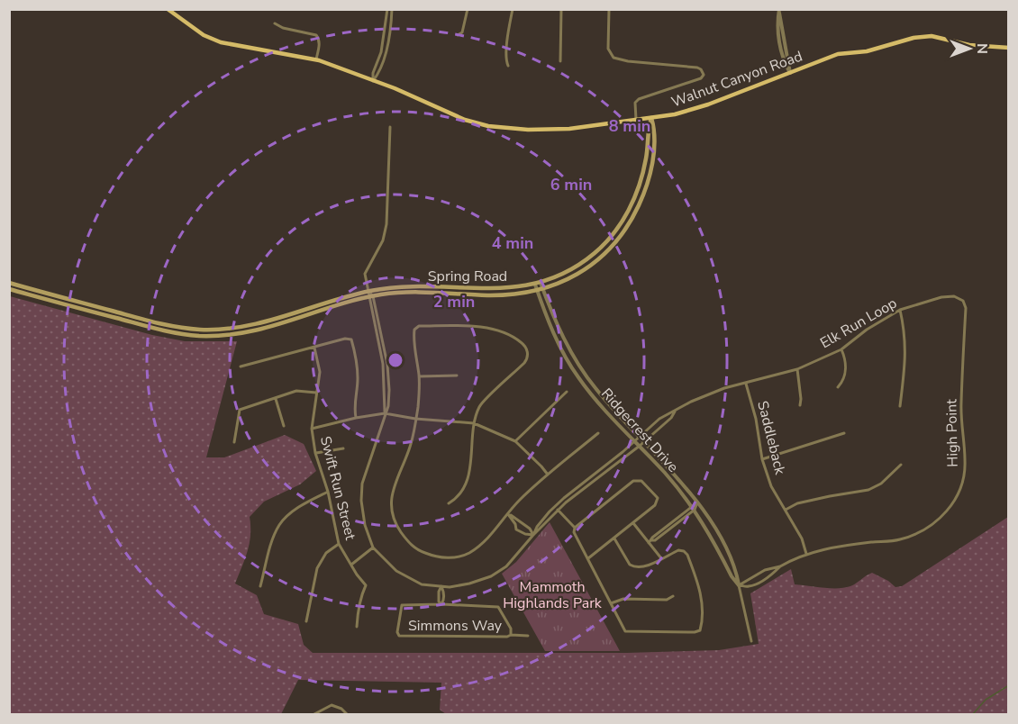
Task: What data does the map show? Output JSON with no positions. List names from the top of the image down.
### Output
{
  "streets": {
    "main road": ["Walnut Canyon Road", "Spring Road"],
    "street": [
      "Elk Run Loop",
      "Ridgecrest Drive",
      "High Point",
      "Saddleback",
      "Swift Run Street",
      "Simmons Way"
    ]
  },
  "crossings": [
    ["Walnut Canyon Road", "Spring Road"],
    ["Spring Road", "Elk Run Loop"],
    ["Spring Road", "Ridgecrest Drive"],
    ["Elk Run Loop", "Ridgecrest Drive"],
    ["Elk Run Loop", "High Point"],
    ["Elk Run Loop", "Saddleback"],
    ["Ridgecrest Drive", "High Point"],
    ["High Point", "Saddleback"]
  ],
  "parks": ["Mammoth Highlands Park"],
  "north": "right",
  "rings": [
    "8 min",
    "6 min",
    "4 min",
    "2 min"
  ]
}
